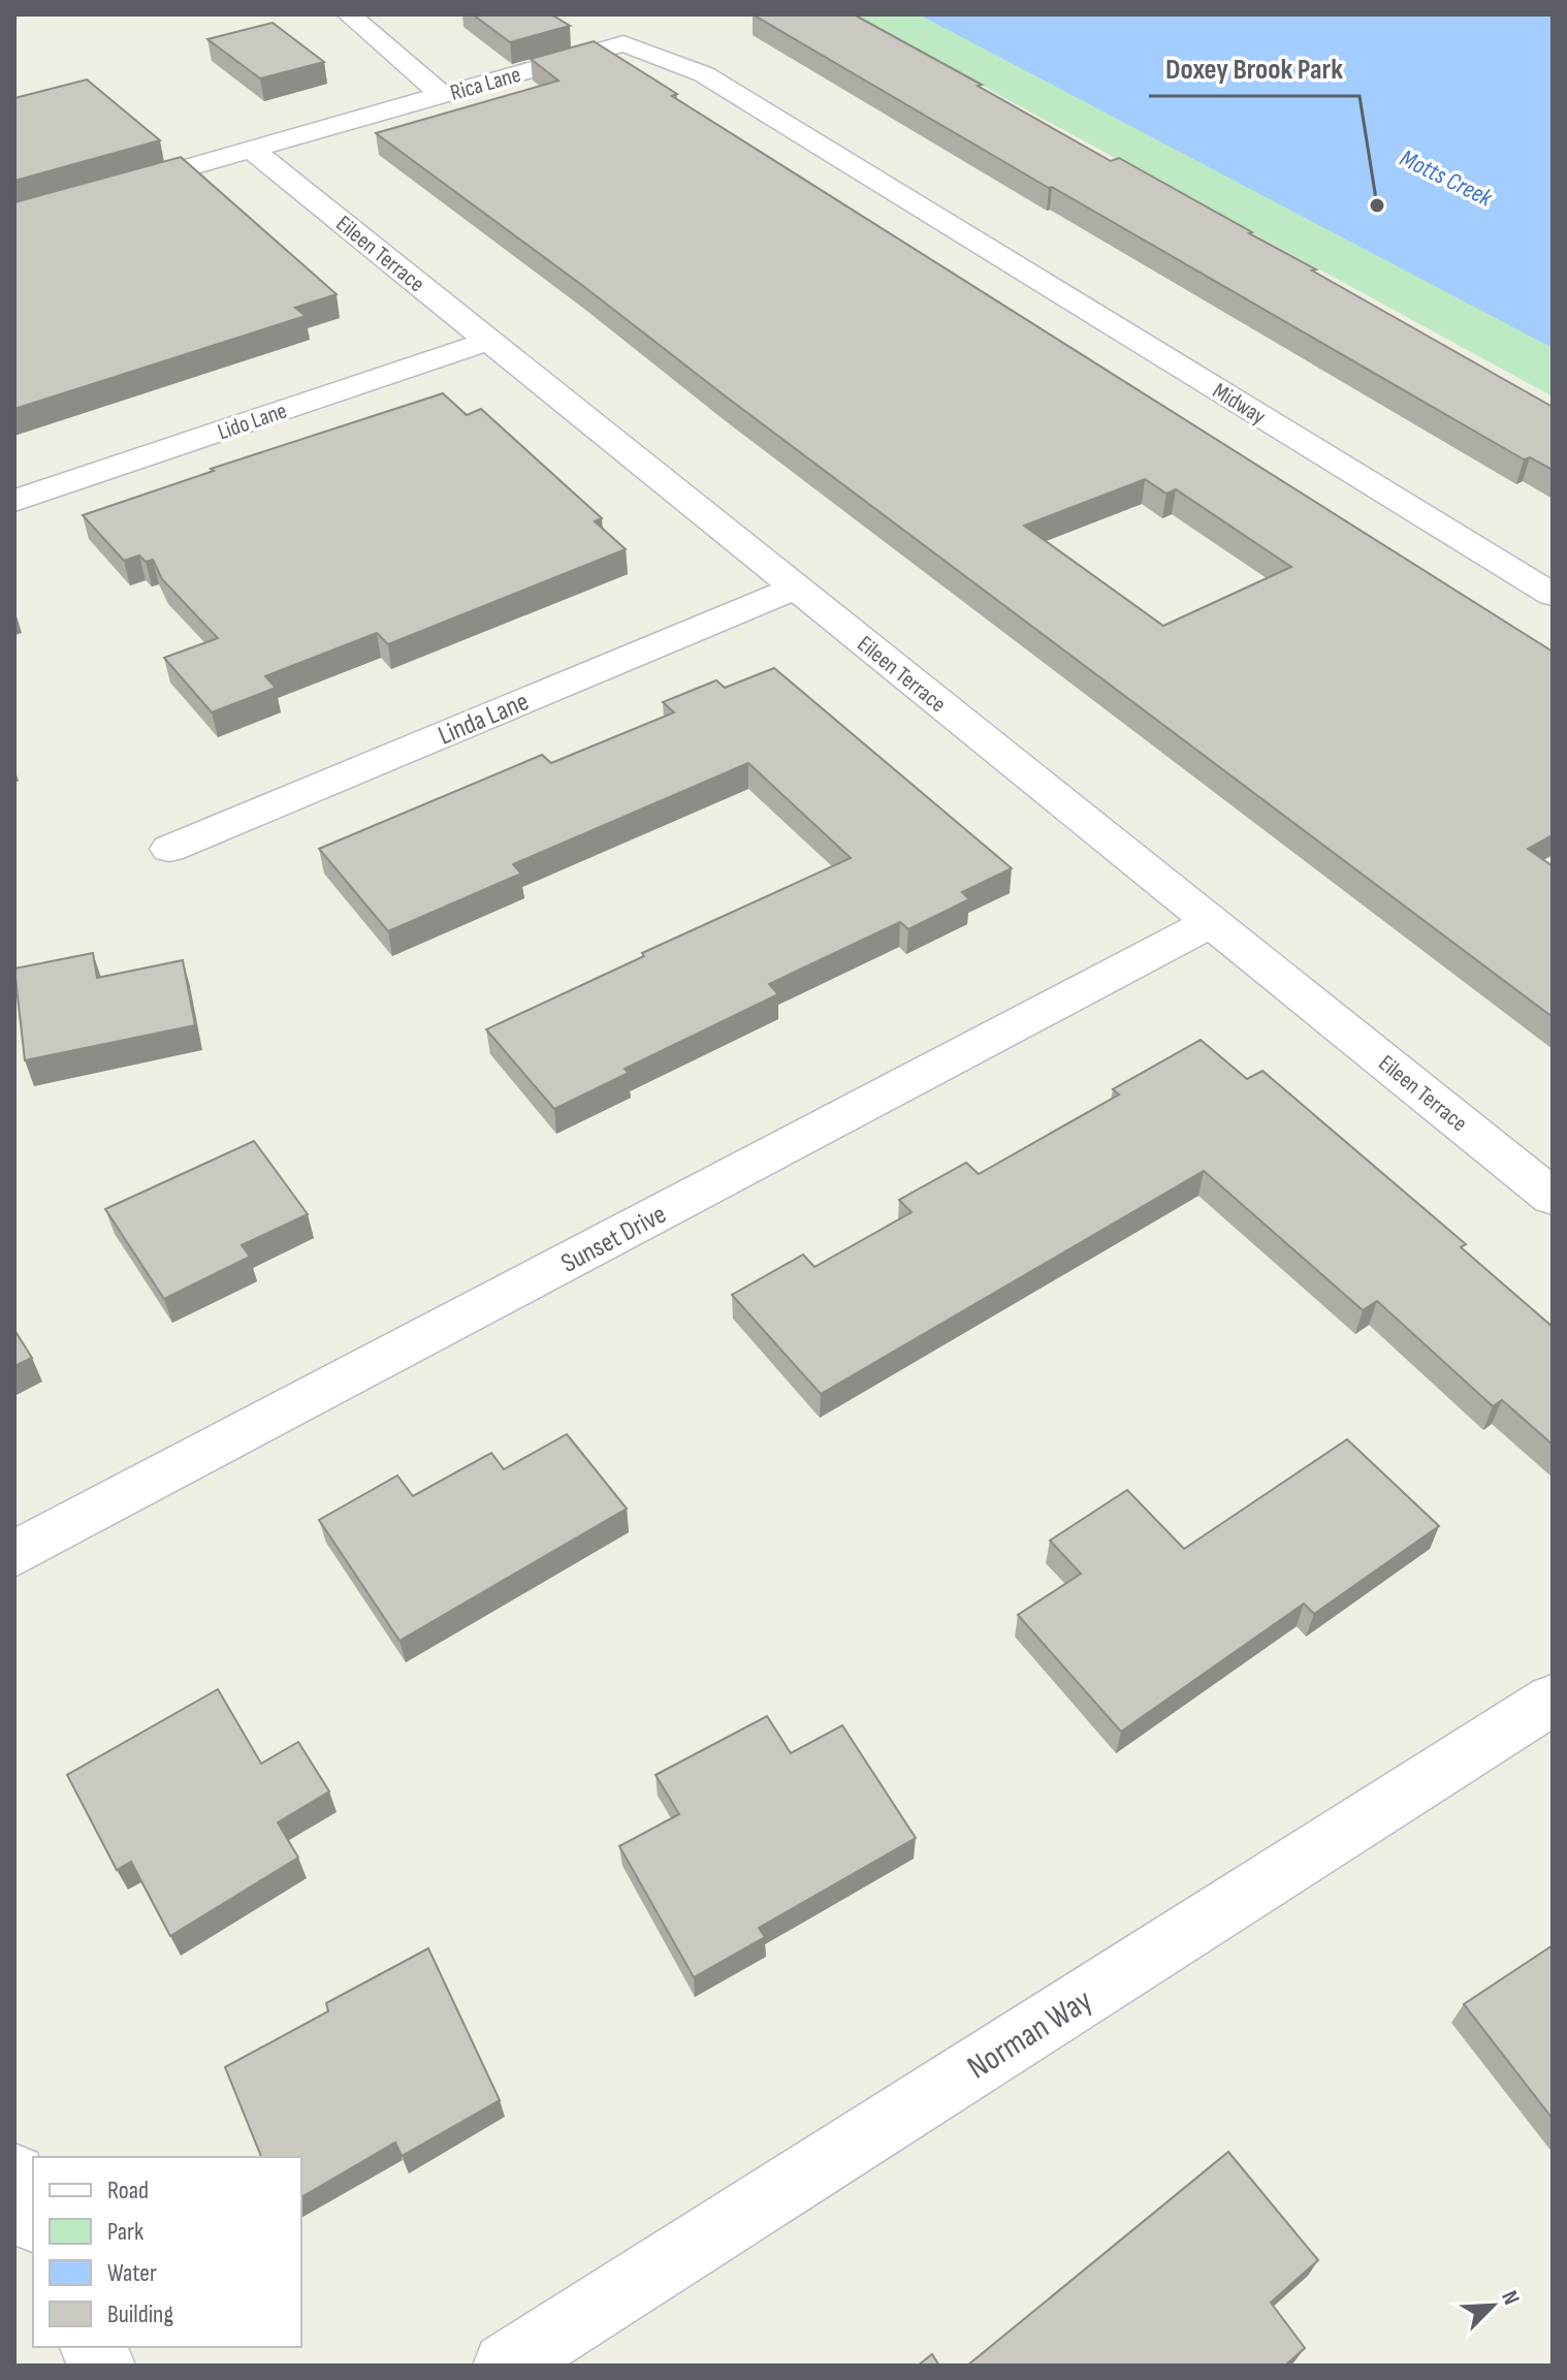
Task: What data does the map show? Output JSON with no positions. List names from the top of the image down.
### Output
{
  "streets": {
    "street": [
      "Rica Lane",
      "Eileen Terrace",
      "Midway",
      "Lido Lane",
      "Linda Lane",
      "Sunset Drive",
      "Norman Way"
    ]
  },
  "crossings": [
    ["Rica Lane", "Eileen Terrace"],
    ["Rica Lane", "Midway"],
    ["Eileen Terrace", "Lido Lane"],
    ["Eileen Terrace", "Linda Lane"],
    ["Eileen Terrace", "Sunset Drive"]
  ],
  "water": ["Motts Creek"],
  "places": ["Doxey Brook Park"],
  "legend": [
    "Road",
    "Park",
    "Water",
    "Building"
  ],
  "north": "top right"
}
